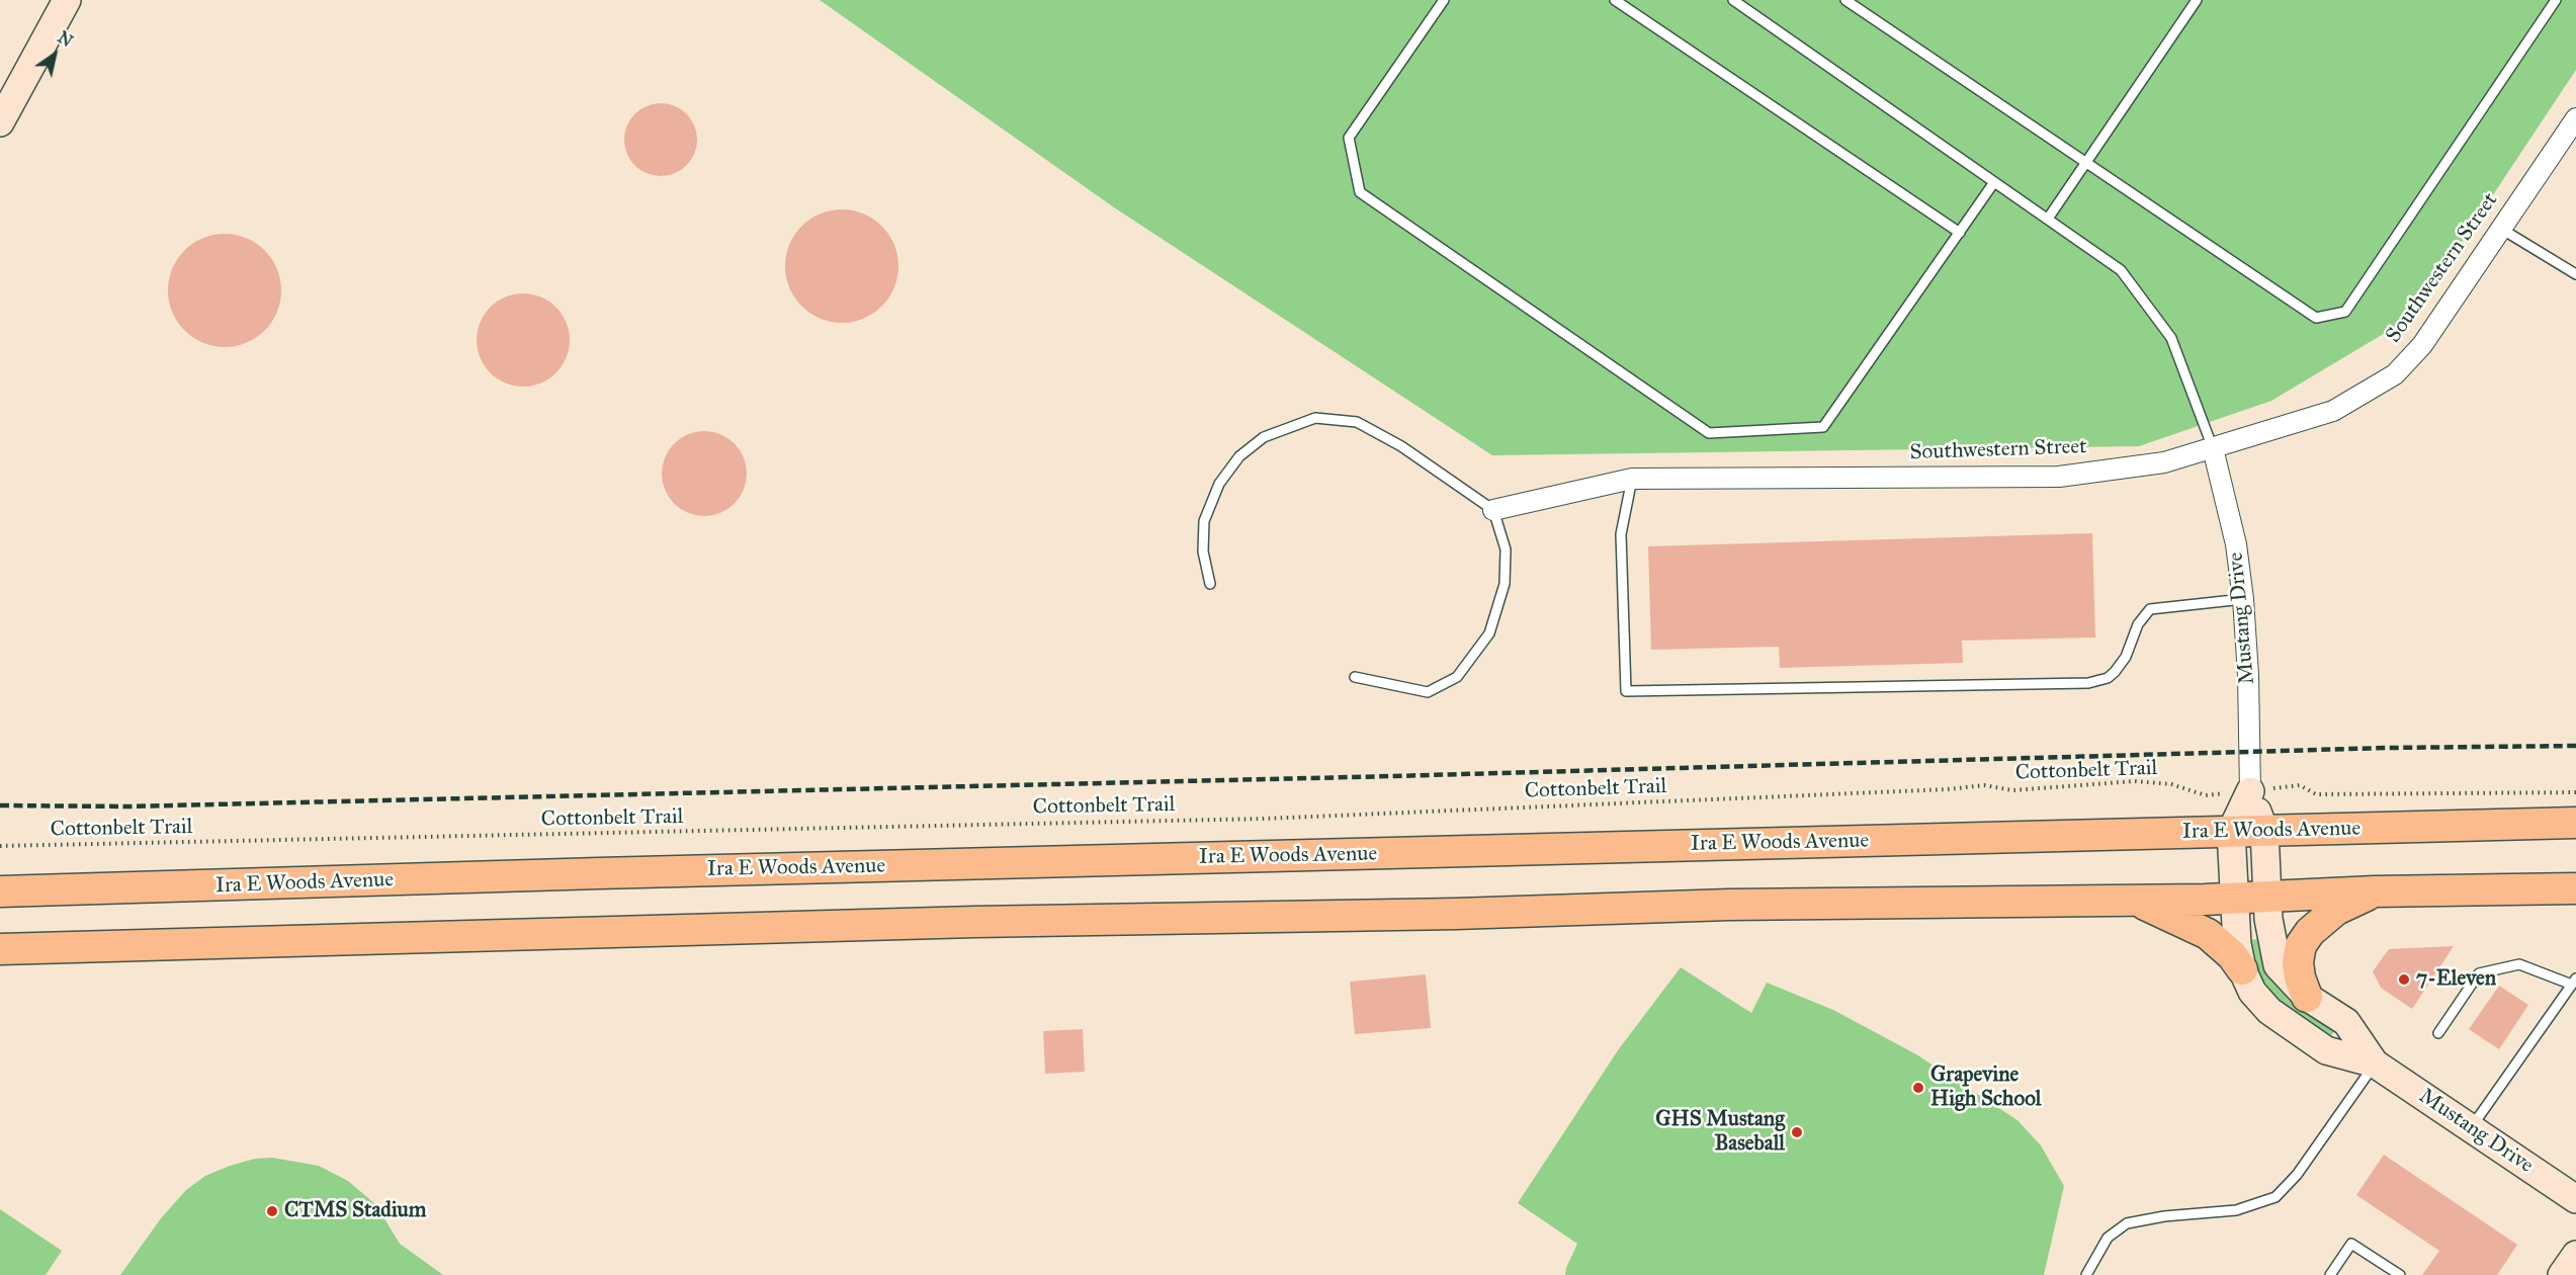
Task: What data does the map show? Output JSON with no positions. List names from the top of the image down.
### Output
{
  "streets": {
    "main road": ["Mustang Drive", "Ira E Woods Avenue"],
    "street": ["Southwestern Street"],
    "path": ["Cottonbelt Trail"]
  },
  "crossings": [
    ["Southwestern Street", "Mustang Drive"],
    ["Mustang Drive", "Cottonbelt Trail"],
    ["Mustang Drive", "Ira E Woods Avenue"]
  ],
  "places": [
    "7-Eleven",
    "Grapevine High School",
    "GHS Mustang Baseball",
    "CTMS Stadium"
  ],
  "north": "top right"
}
